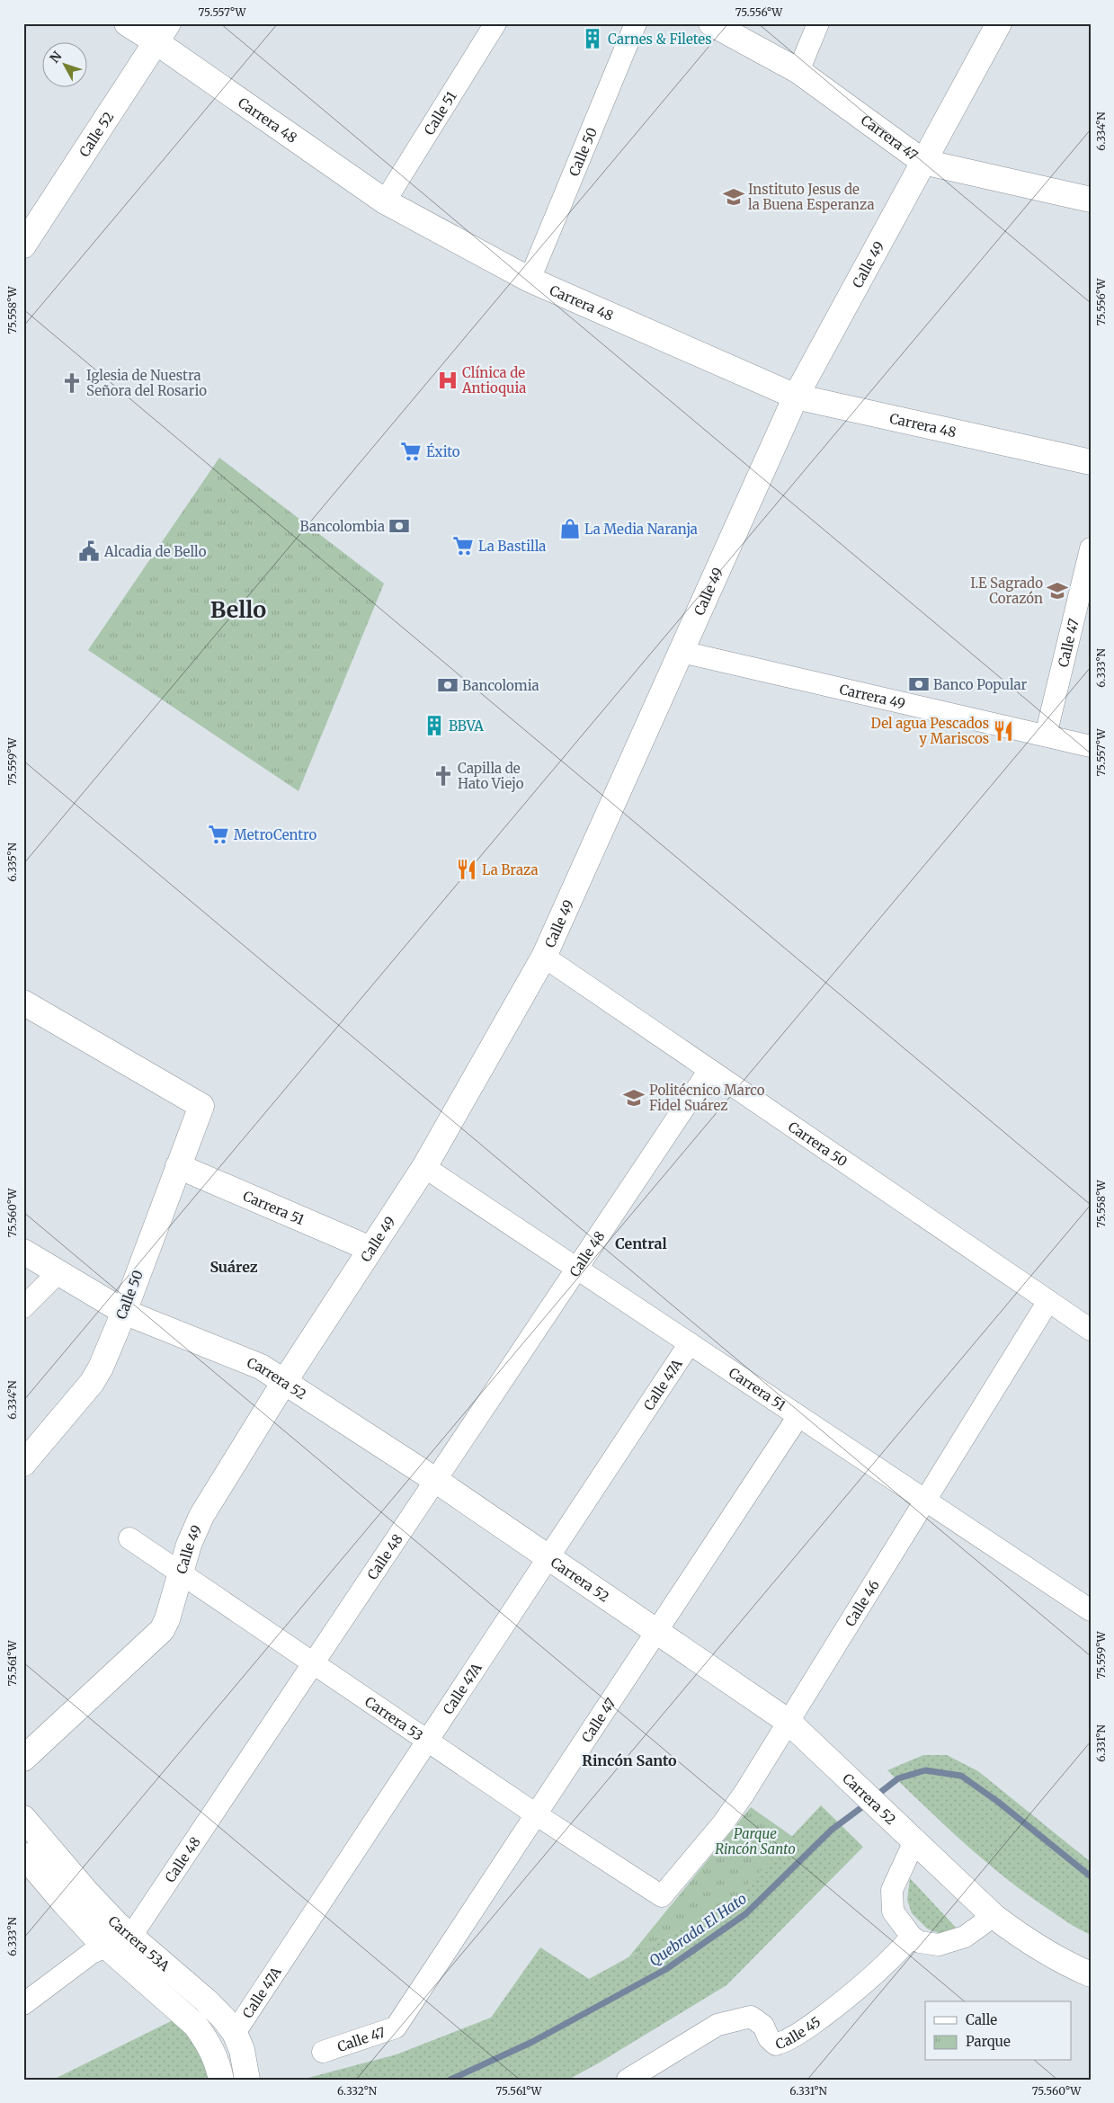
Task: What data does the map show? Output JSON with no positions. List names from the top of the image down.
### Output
{
  "streets": {
    "main road": [
      "Carrera 48",
      "Calle 52",
      "Carrera 47",
      "Calle 50",
      "Calle 49",
      "Carrera 51",
      "Carrera 52",
      "Carrera 53A"
    ],
    "street": [
      "Calle 51",
      "Calle 47",
      "Carrera 49",
      "Carrera 50",
      "Calle 48",
      "Calle 47A",
      "Calle 46",
      "Carrera 53",
      "Calle 45"
    ]
  },
  "crossings": [
    ["Calle 51", "Carrera 48"],
    ["Carrera 48", "Calle 52"],
    ["Carrera 48", "Calle 50"],
    ["Carrera 48", "Calle 49"],
    ["Carrera 47", "Calle 49"],
    ["Calle 50", "Carrera 51"],
    ["Calle 50", "Carrera 52"],
    ["Calle 49", "Carrera 49"],
    ["Calle 49", "Carrera 50"],
    ["Calle 49", "Carrera 51"],
    ["Calle 49", "Carrera 52"],
    ["Calle 49", "Carrera 53"],
    ["Calle 47", "Carrera 49"],
    ["Calle 47", "Carrera 51"],
    ["Calle 47", "Carrera 52"],
    ["Calle 47", "Carrera 53"],
    ["Carrera 50", "Calle 48"],
    ["Carrera 50", "Calle 46"],
    ["Carrera 51", "Calle 48"],
    ["Carrera 51", "Calle 47A"],
    ["Carrera 51", "Calle 46"],
    ["Calle 48", "Carrera 52"],
    ["Calle 48", "Carrera 53"],
    ["Calle 48", "Carrera 53A"],
    ["Carrera 52", "Calle 47A"],
    ["Carrera 52", "Calle 46"],
    ["Calle 47A", "Carrera 53"],
    ["Calle 47A", "Carrera 53A"],
    ["Calle 46", "Carrera 53"]
  ],
  "districts": [
    "Bello",
    "Central",
    "Suárez",
    "Rincón Santo"
  ],
  "water": ["Quebrada El Hato"],
  "parks": ["Parque Rincón Santo"],
  "places": {
    "building": ["Carnes & Filetes", "BBVA"],
    "school or university": ["Instituto Jesus de la Buena Esperanza", "I.E Sagrado Corazón", "Politécnico Marco Fidel Suárez"],
    "hospital": ["Clínica de Antioquia"],
    "church": ["Iglesia de Nuestra Señora del Rosario", "Capilla de Hato Viejo"],
    "supermarket": ["Éxito", "La Bastilla", "MetroCentro"],
    "bank": ["Bancolombia", "Banco Popular", "Bancolomia"],
    "shop": ["La Media Naranja"],
    "public building": ["Alcadia de Bello"],
    "restaurant": ["Del agua Pescados y Mariscos", "La Braza"]
  },
  "legend": ["Calle", "Parque"],
  "north": "top left",
  "coordinates": [
    "75.557°W",
    "75.556°W",
    "6.334°N",
    "75.558°W",
    "6.333°N",
    "75.559°W",
    "6.335°N",
    "75.560°W",
    "75.561°W",
    "6.331°N",
    "6.332°N"
  ]
}
